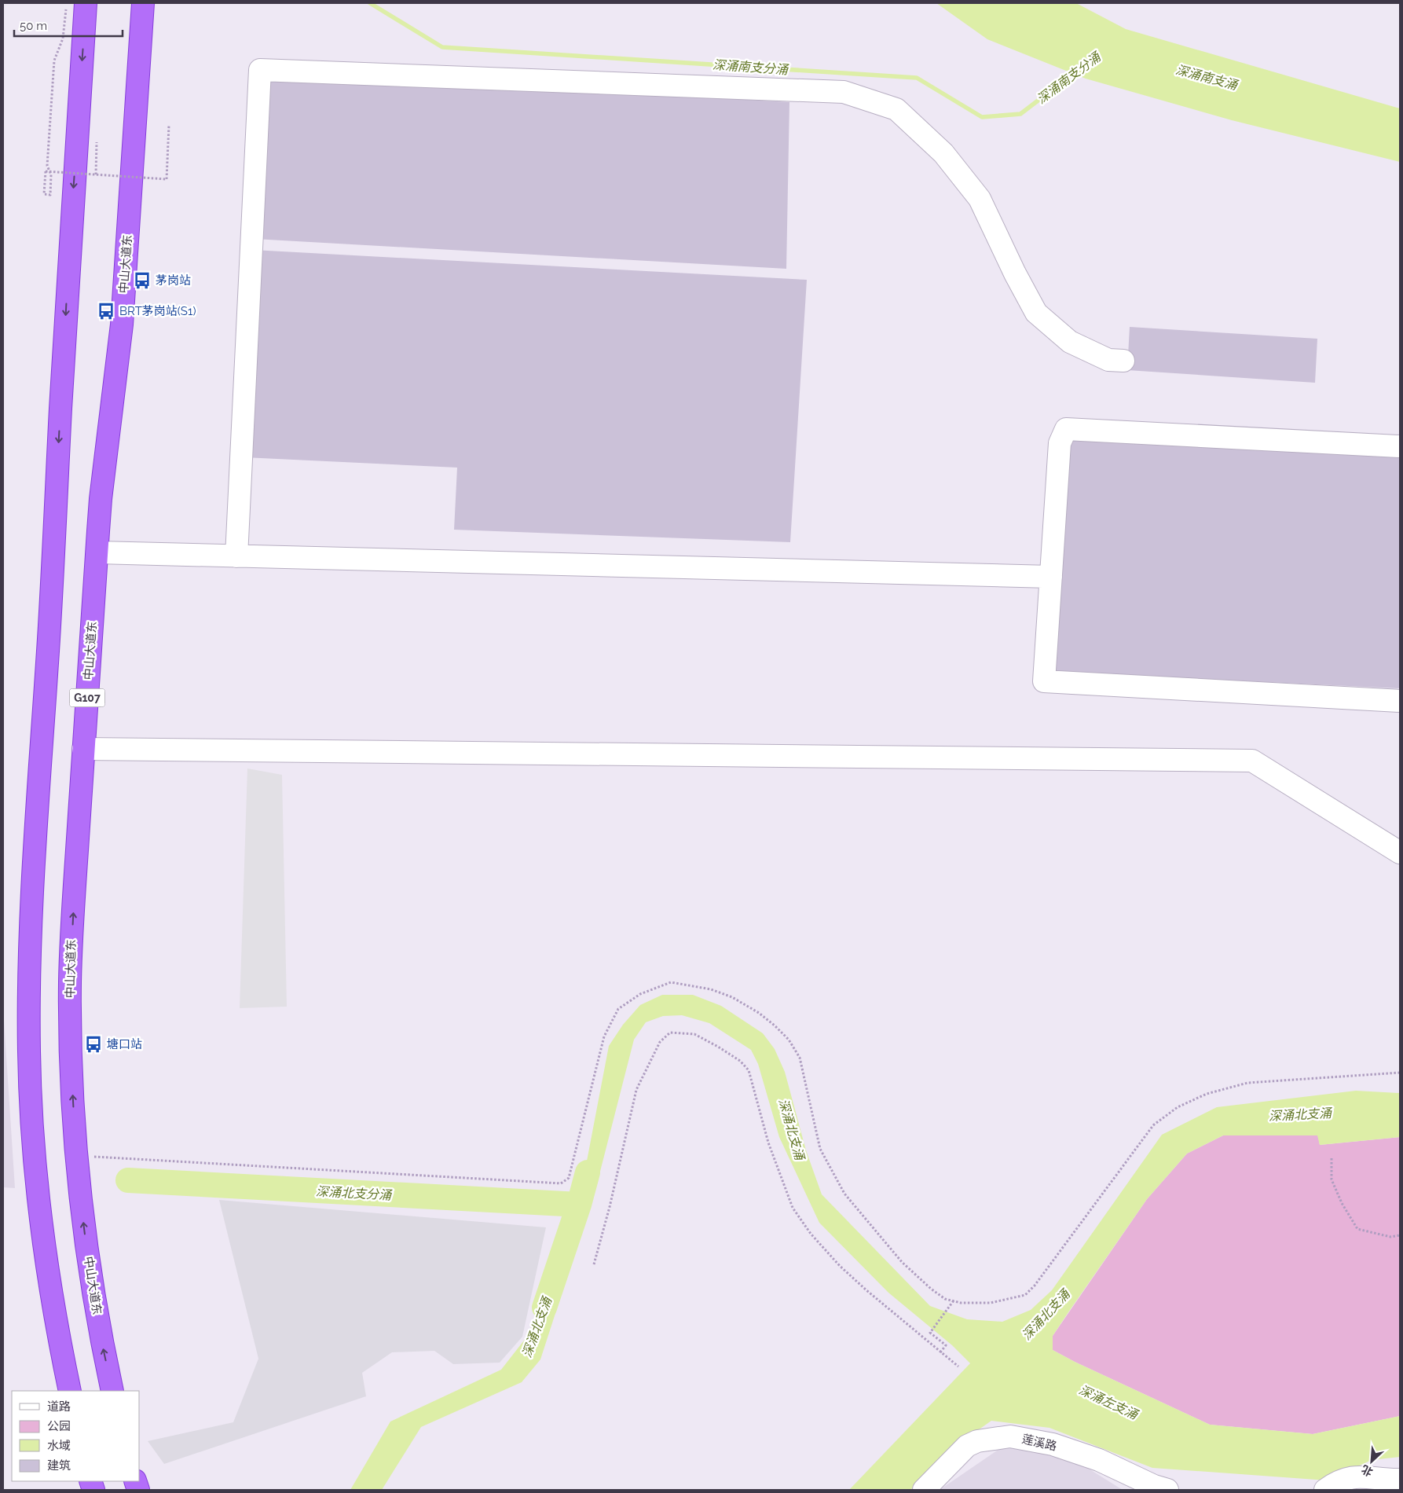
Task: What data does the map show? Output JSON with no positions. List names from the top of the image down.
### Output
{
  "streets": {
    "highway": ["中山大道东", "G107"],
    "street": ["莲溪路"]
  },
  "water": [
    "深涌南支分涌",
    "深涌南支涌",
    "深涌北支涌",
    "深涌北支分涌",
    "深涌左支涌"
  ],
  "places": {
    "bus stop": ["茅岗站", "BRT茅岗站(S1)", "塘口站"]
  },
  "legend": [
    "道路",
    "公园",
    "水域",
    "建筑"
  ],
  "scale_bar": "50 m",
  "north": "bottom left"
}
